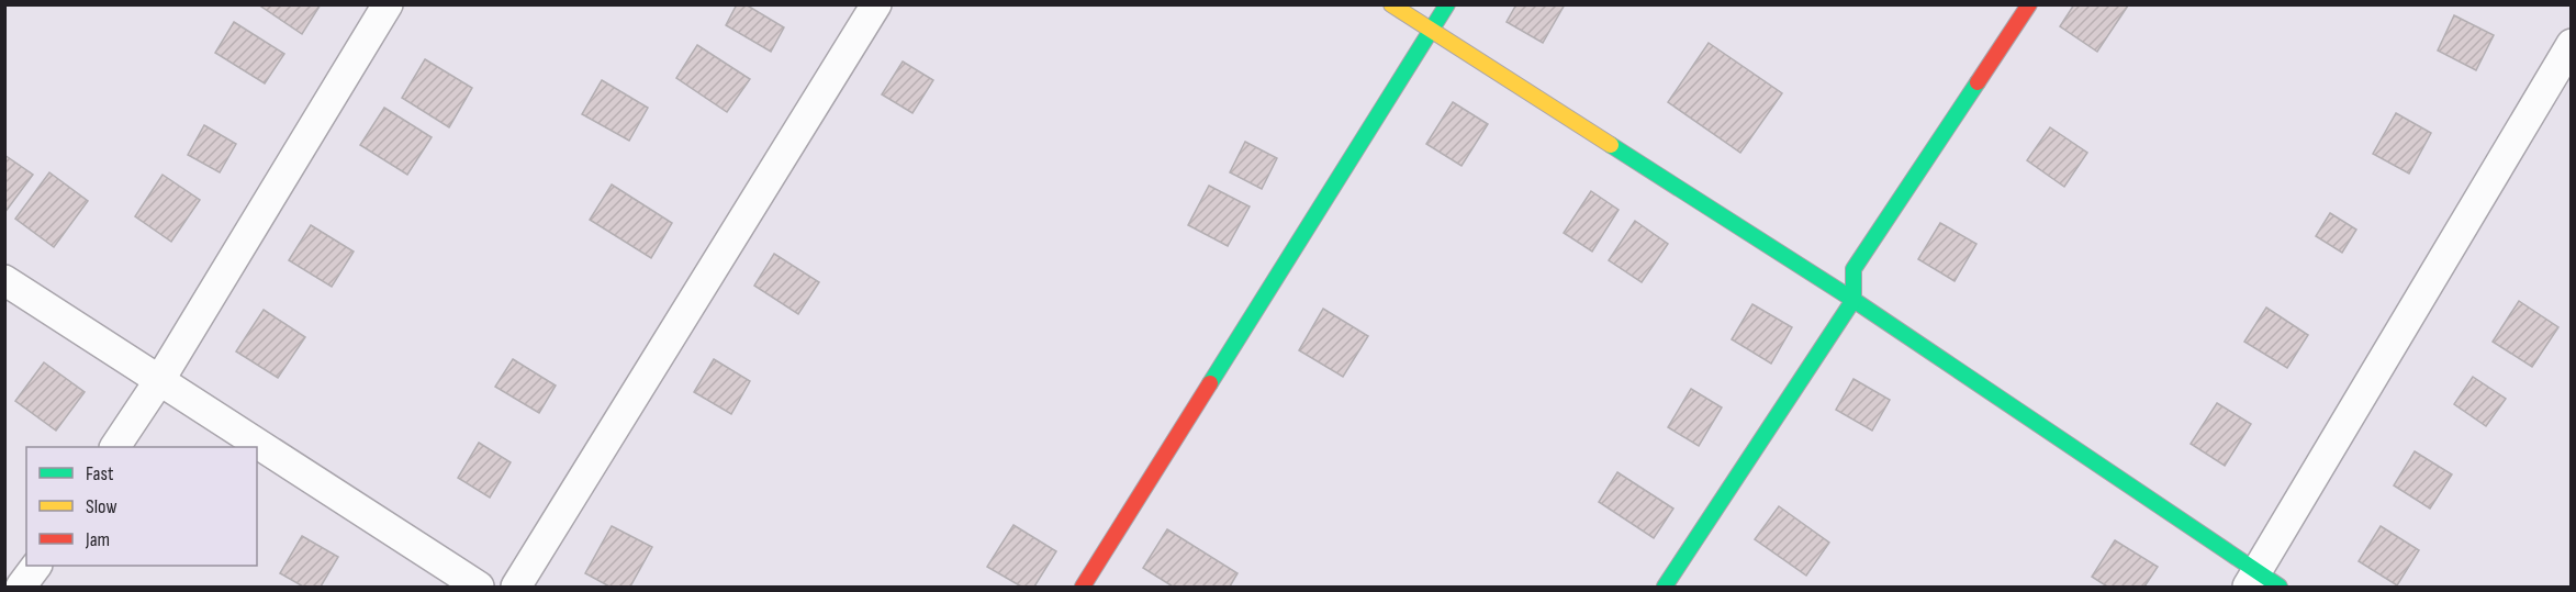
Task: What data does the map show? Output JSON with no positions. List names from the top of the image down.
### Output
{
  "legend": ["Fast", "Slow", "Jam"]
}
